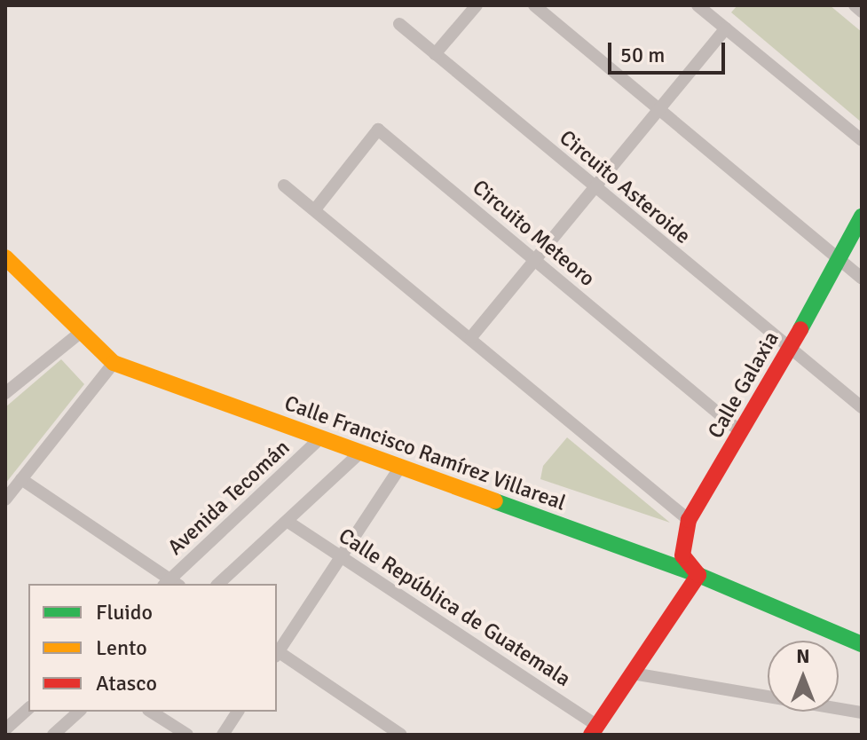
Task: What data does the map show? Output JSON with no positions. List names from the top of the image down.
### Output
{
  "streets": {
    "street": [
      "Circuito Asteroide",
      "Circuito Meteoro",
      "Calle Galaxia",
      "Calle Francisco Ramírez Villareal",
      "Avenida Tecomán",
      "Calle República de Guatemala"
    ]
  },
  "crossings": [
    ["Circuito Asteroide", "Calle Galaxia"],
    ["Circuito Meteoro", "Calle Galaxia"],
    ["Calle Galaxia", "Calle Francisco Ramírez Villareal"],
    ["Calle Francisco Ramírez Villareal", "Avenida Tecomán"]
  ],
  "legend": ["Fluido", "Lento", "Atasco"],
  "scale_bar": "50 m",
  "north": "top"
}
